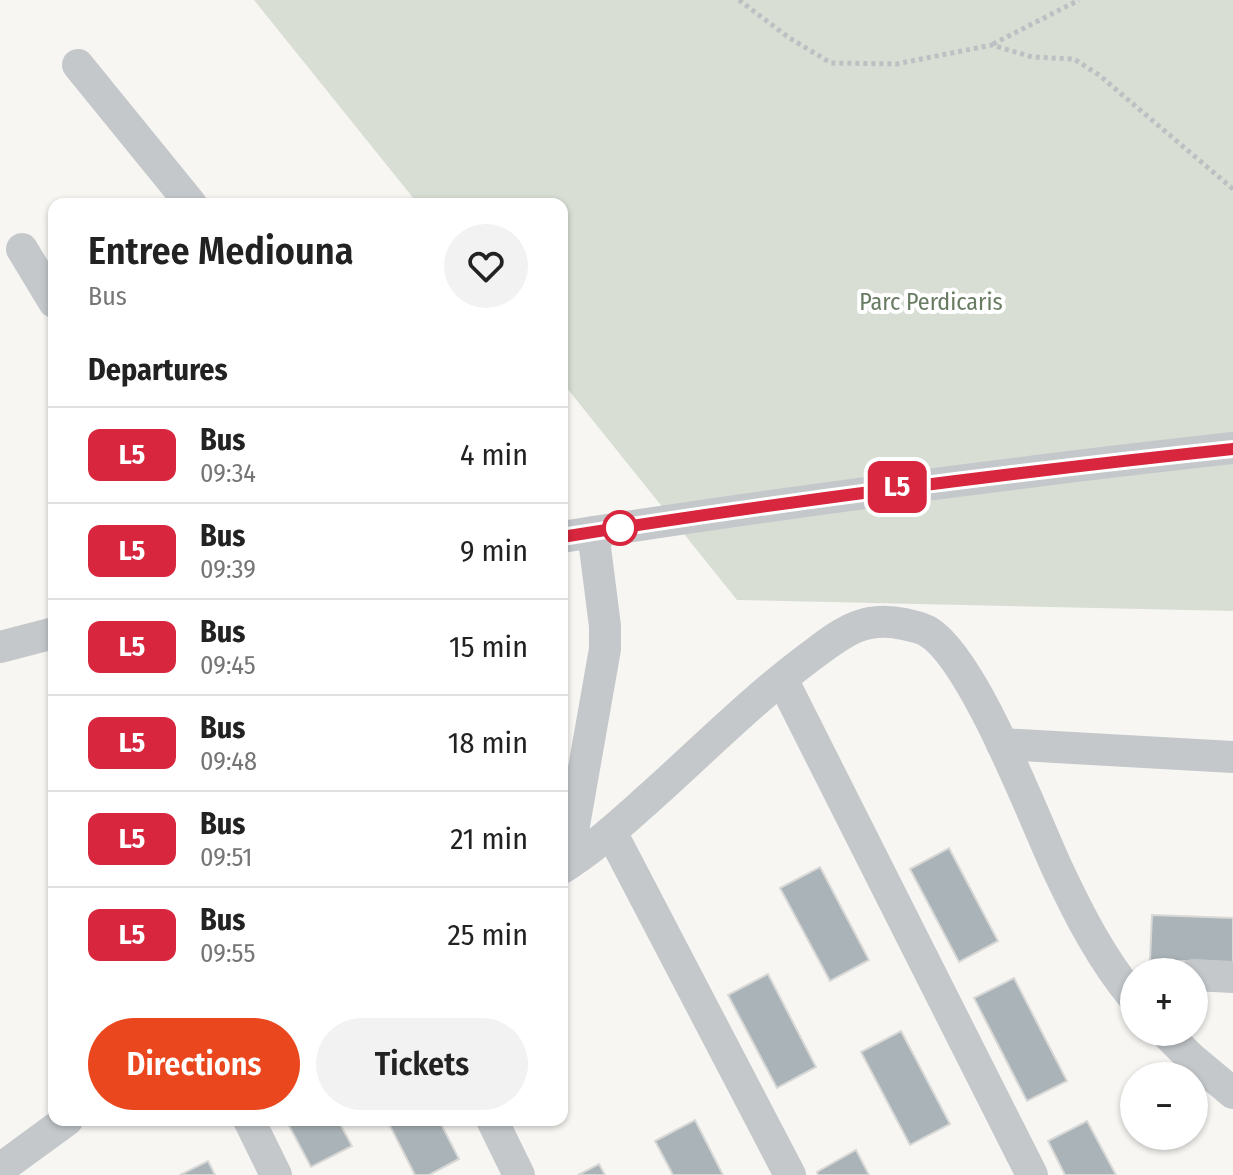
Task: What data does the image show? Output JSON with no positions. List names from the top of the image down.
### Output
{
  "parks": ["Parc Perdicaris"],
  "lines": ["bus line L5"],
  "page": {
    "on_map": "L5",
    "heading": [
      ["Entree Mediouna", "Bus"],
      "Departures"
    ],
    "list": [
      {
        "mark": "L5",
        "name": "Bus",
        "note": "09:34",
        "value": "4 min"
      },
      {
        "mark": "L5",
        "name": "Bus",
        "note": "09:39",
        "value": "9 min"
      },
      {
        "mark": "L5",
        "name": "Bus",
        "note": "09:45",
        "value": "15 min"
      },
      {
        "mark": "L5",
        "name": "Bus",
        "note": "09:48",
        "value": "18 min"
      },
      {
        "mark": "L5",
        "name": "Bus",
        "note": "09:51",
        "value": "21 min"
      },
      {
        "mark": "L5",
        "name": "Bus",
        "note": "09:55",
        "value": "25 min"
      }
    ],
    "map_buttons": ["+", "−"],
    "buttons": ["Directions", "Tickets"]
  }
}
